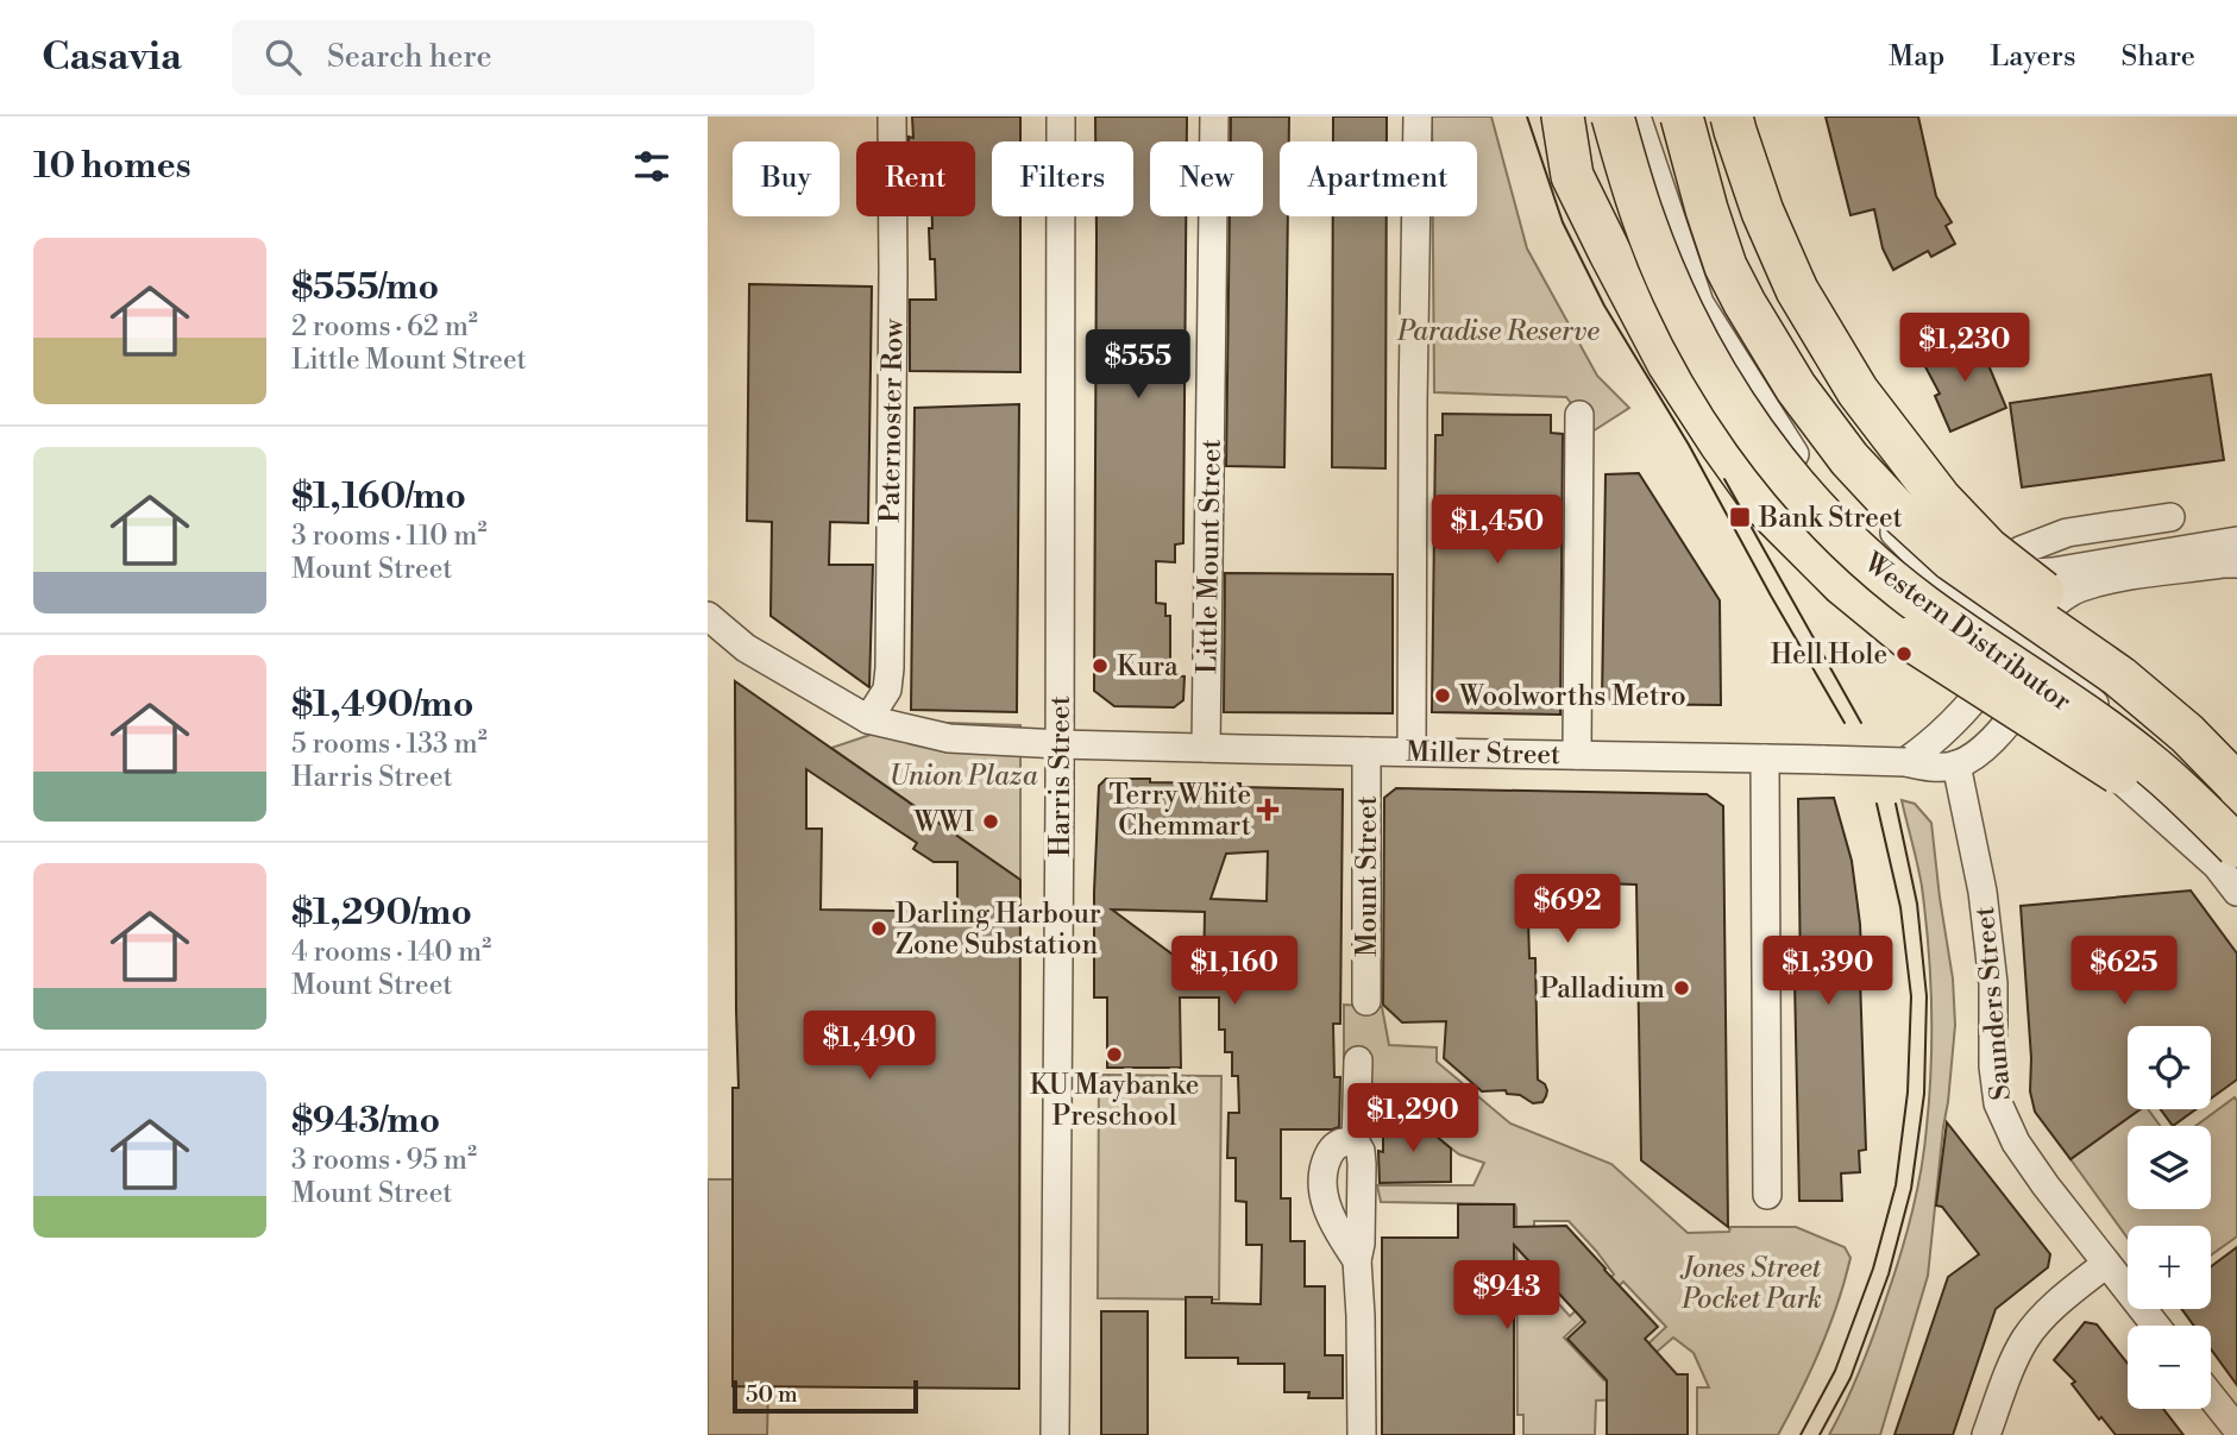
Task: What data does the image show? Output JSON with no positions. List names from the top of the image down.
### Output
{
  "streets": {
    "highway": ["Western Distributor"],
    "street": [
      "Paternoster Row",
      "Little Mount Street",
      "Miller Street",
      "Harris Street",
      "Mount Street",
      "Saunders Street"
    ]
  },
  "crossings": [
    ["Paternoster Row", "Miller Street"],
    ["Little Mount Street", "Miller Street"],
    ["Miller Street", "Harris Street"],
    ["Miller Street", "Mount Street"],
    ["Miller Street", "Saunders Street"]
  ],
  "parks": ["Paradise Reserve", "Union Plaza", "Jones Street Pocket Park"],
  "places": {
    "transit": ["Bank Street"],
    "other": [
      "Hell Hole",
      "Kura",
      "Woolworths Metro",
      "WWI",
      "Darling Harbour Zone Substation",
      "Palladium",
      "KU Maybanke Preschool"
    ],
    "health": ["TerryWhite Chemmart"]
  },
  "scale_bar": "50 m",
  "page": {
    "header": "Casavia",
    "search": "Search here",
    "nav": ["Map", "Layers", "Share"],
    "heading": "10 homes",
    "chip": [
      "Buy",
      "Rent",
      "Filters",
      "New",
      "Apartment"
    ],
    "list": [
      {
        "name": "$555/mo",
        "note": "2 rooms · 62 m² · Little Mount Street"
      },
      {
        "name": "$1,160/mo",
        "note": "3 rooms · 110 m² · Mount Street"
      },
      {
        "name": "$1,490/mo",
        "note": "5 rooms · 133 m² · Harris Street"
      },
      {
        "name": "$1,290/mo",
        "note": "4 rooms · 140 m² · Mount Street"
      },
      {
        "name": "$943/mo",
        "note": "3 rooms · 95 m² · Mount Street"
      }
    ],
    "price": [
      "$1,230",
      "$555",
      "$1,450",
      "$692",
      "$1,160",
      "$1,390",
      "$625",
      "$1,490",
      "$1,290",
      "$943"
    ],
    "map_buttons": ["+", "−"],
    "scale": "50 m"
  }
}
